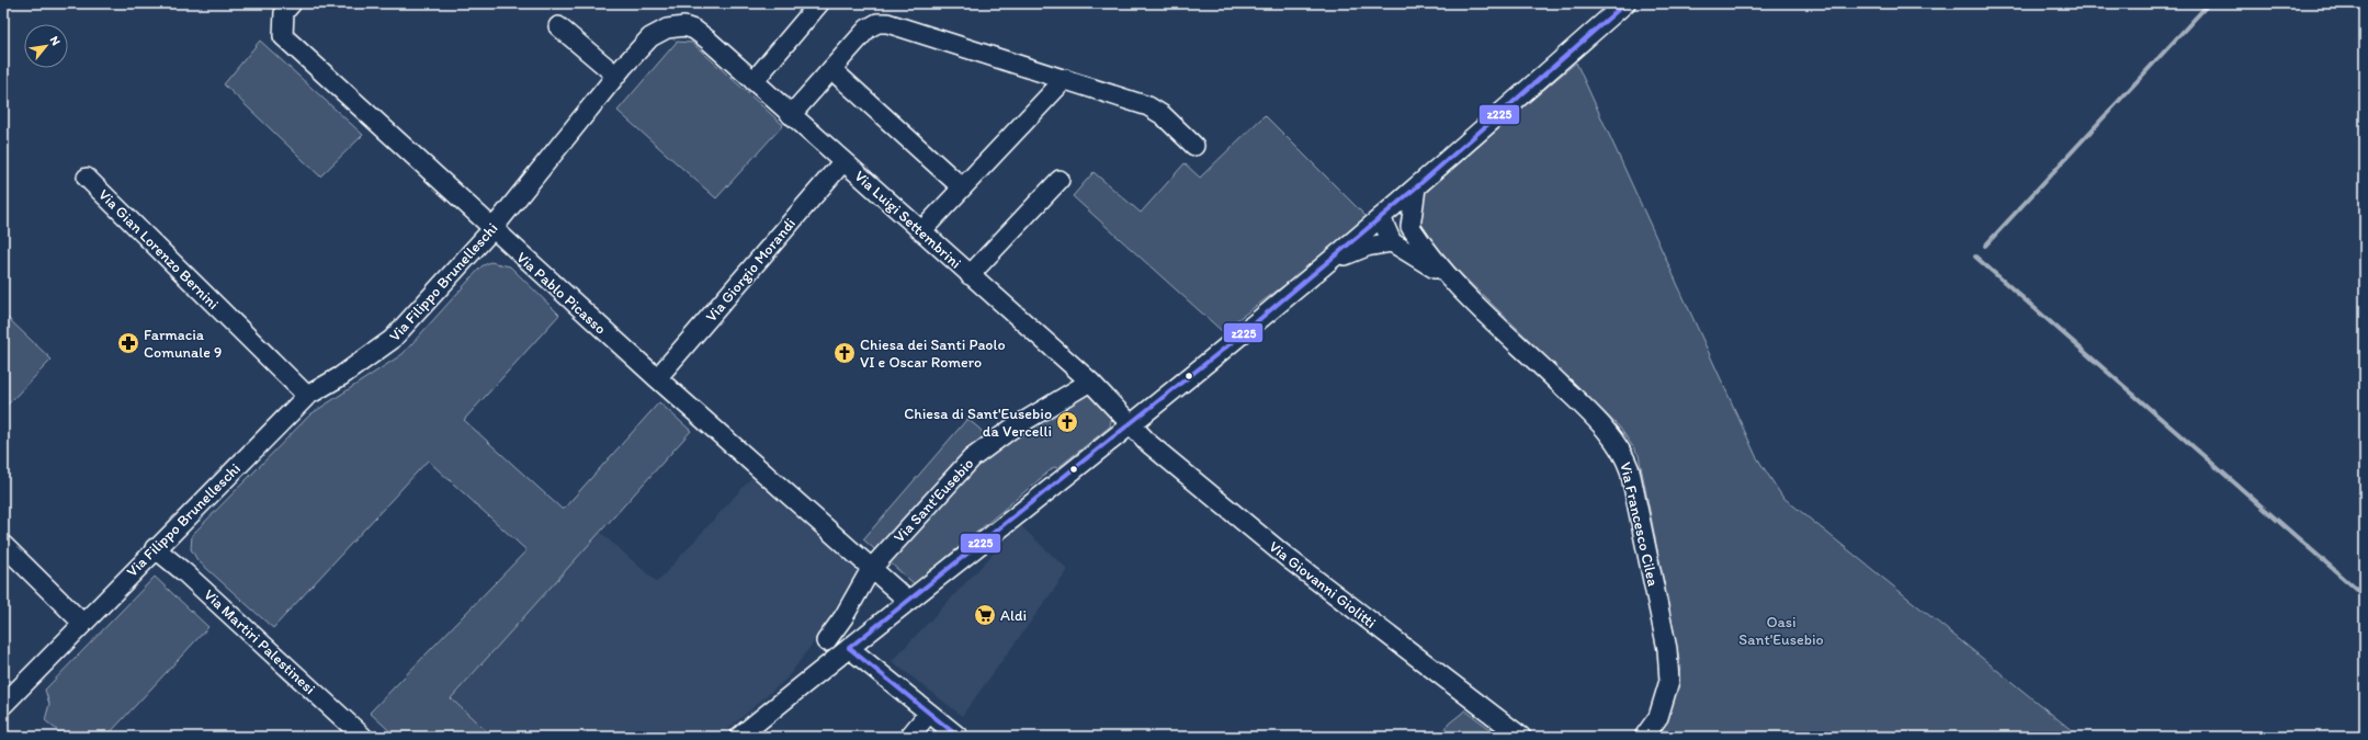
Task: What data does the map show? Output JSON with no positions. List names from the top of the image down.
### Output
{
  "streets": {
    "street": [
      "Via Luigi Settembrini",
      "Via Gian Lorenzo Bernini",
      "Via Giorgio Morandi",
      "Via Filippo Brunelleschi",
      "Via Pablo Picasso",
      "Via Sant'Eusebio",
      "Via Francesco Cilea",
      "Via Giovanni Giolitti",
      "Via Martiri Palestinesi"
    ]
  },
  "crossings": [
    ["Via Luigi Settembrini", "Via Giorgio Morandi"],
    ["Via Luigi Settembrini", "Via Filippo Brunelleschi"],
    ["Via Luigi Settembrini", "Via Sant'Eusebio"],
    ["Via Luigi Settembrini", "Via Giovanni Giolitti"],
    ["Via Gian Lorenzo Bernini", "Via Filippo Brunelleschi"],
    ["Via Giorgio Morandi", "Via Pablo Picasso"],
    ["Via Filippo Brunelleschi", "Via Pablo Picasso"],
    ["Via Filippo Brunelleschi", "Via Martiri Palestinesi"],
    ["Via Pablo Picasso", "Via Sant'Eusebio"]
  ],
  "parks": ["Oasi Sant'Eusebio"],
  "places": {
    "pharmacy": ["Farmacia Comunale 9"],
    "church": ["Chiesa dei Santi Paolo VI e Oscar Romero", "Chiesa di Sant'Eusebio da Vercelli"],
    "supermarket": ["Aldi"]
  },
  "lines": ["transit line z225"],
  "north": "top right"
}
